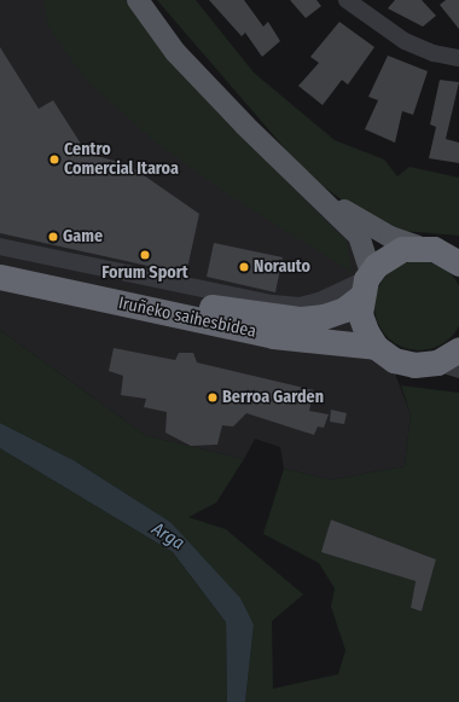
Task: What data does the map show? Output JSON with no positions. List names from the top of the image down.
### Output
{
  "streets": {
    "highway": ["Iruñeko saihesbidea"]
  },
  "water": ["Arga"],
  "places": [
    "Centro Comercial Itaroa",
    "Game",
    "Forum Sport",
    "Norauto",
    "Berroa Garden"
  ]
}
